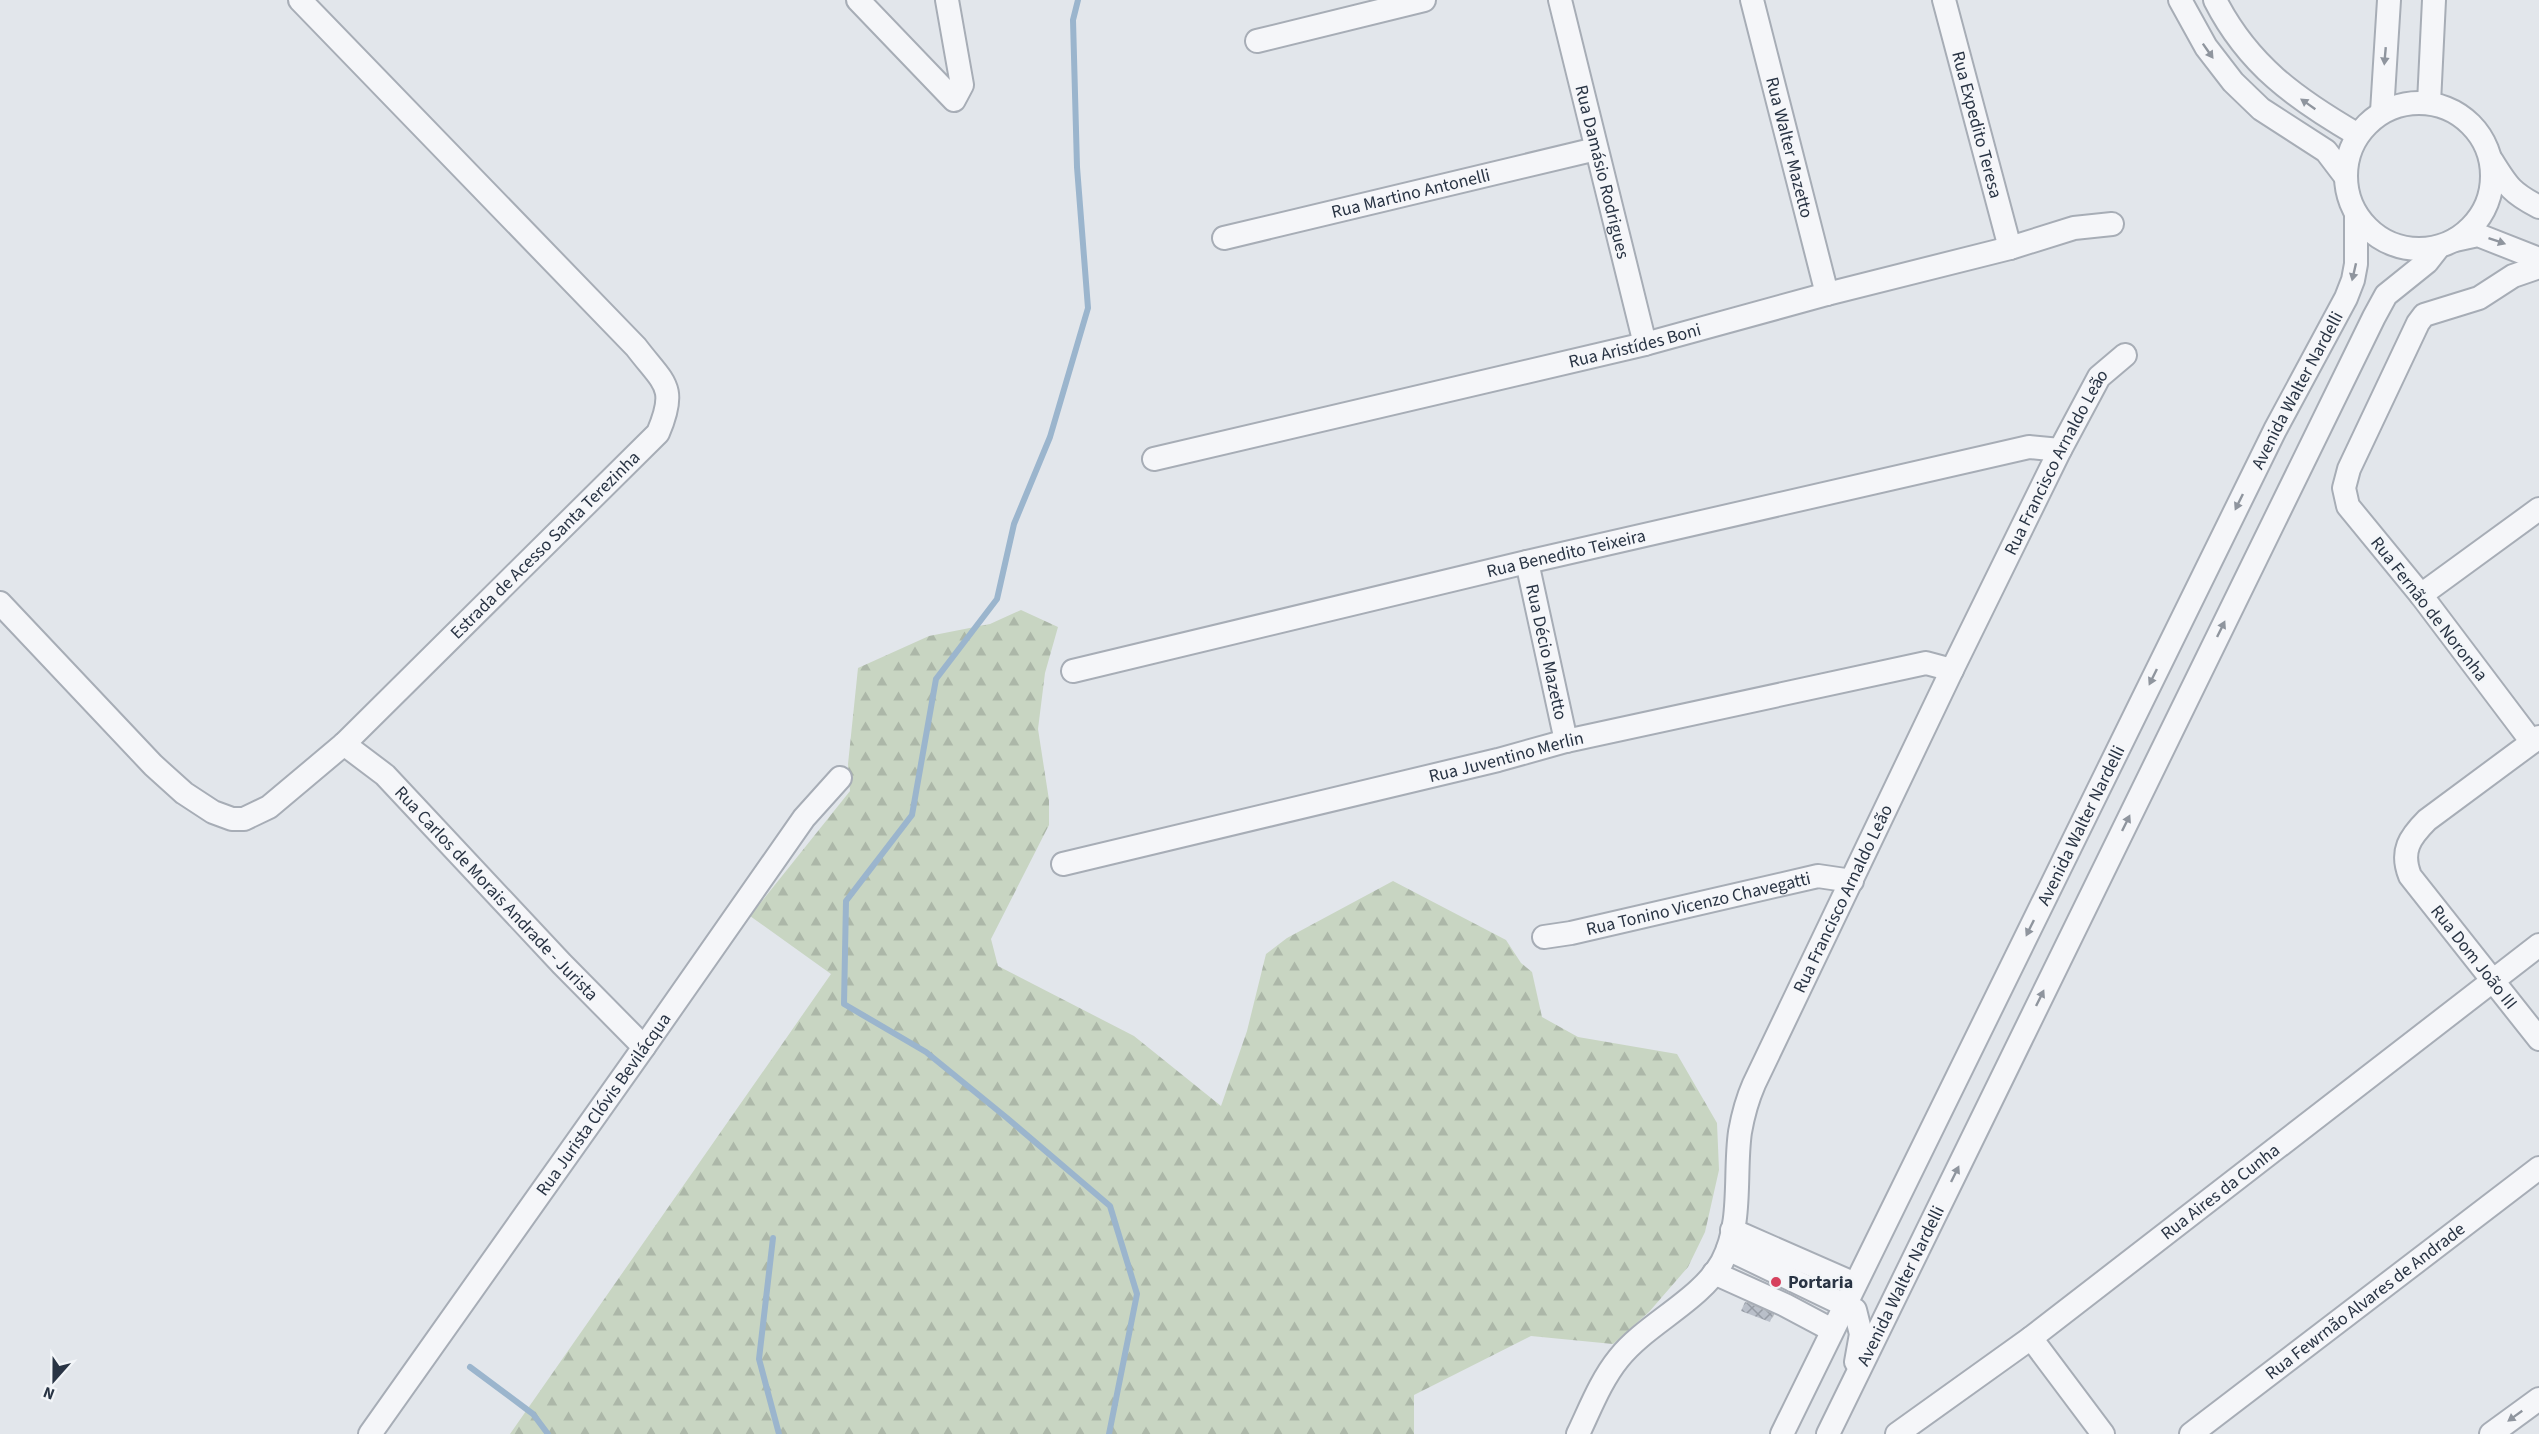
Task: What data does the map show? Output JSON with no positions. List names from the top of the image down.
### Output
{
  "streets": {
    "street": [
      "Rua Expedito Teresa",
      "Rua Walter Mazetto",
      "Rua Damásio Rodrigues",
      "Rua Martino Antonelli",
      "Rua Aristídes Boni",
      "Avenida Walter Nardelli",
      "Rua Francisco Arnaldo Leão",
      "Estrada de Acesso Santa Terezinha",
      "Rua Benedito Teixeira",
      "Rua Fernão de Noronha",
      "Rua Décio Mazetto",
      "Rua Juventino Merlin",
      "Rua Carlos de Morais Andrade - Jurista",
      "Rua Tonino Vicenzo Chavegatti",
      "Rua Dom João III",
      "Rua Jurista Clóvis Bevilácqua",
      "Rua Aires da Cunha",
      "Rua Fewrnão Alvares de Andrade"
    ]
  },
  "crossings": [
    ["Rua Expedito Teresa", "Rua Aristídes Boni"],
    ["Rua Walter Mazetto", "Rua Aristídes Boni"],
    ["Rua Damásio Rodrigues", "Rua Martino Antonelli"],
    ["Rua Damásio Rodrigues", "Rua Aristídes Boni"],
    ["Rua Francisco Arnaldo Leão", "Rua Benedito Teixeira"],
    ["Rua Francisco Arnaldo Leão", "Rua Juventino Merlin"],
    ["Rua Francisco Arnaldo Leão", "Rua Tonino Vicenzo Chavegatti"],
    ["Estrada de Acesso Santa Terezinha", "Rua Carlos de Morais Andrade - Jurista"],
    ["Rua Benedito Teixeira", "Rua Décio Mazetto"],
    ["Rua Fernão de Noronha", "Rua Dom João III"],
    ["Rua Décio Mazetto", "Rua Juventino Merlin"],
    ["Rua Carlos de Morais Andrade - Jurista", "Rua Jurista Clóvis Bevilácqua"],
    ["Rua Dom João III", "Rua Aires da Cunha"]
  ],
  "places": ["Portaria"],
  "north": "bottom"
}
